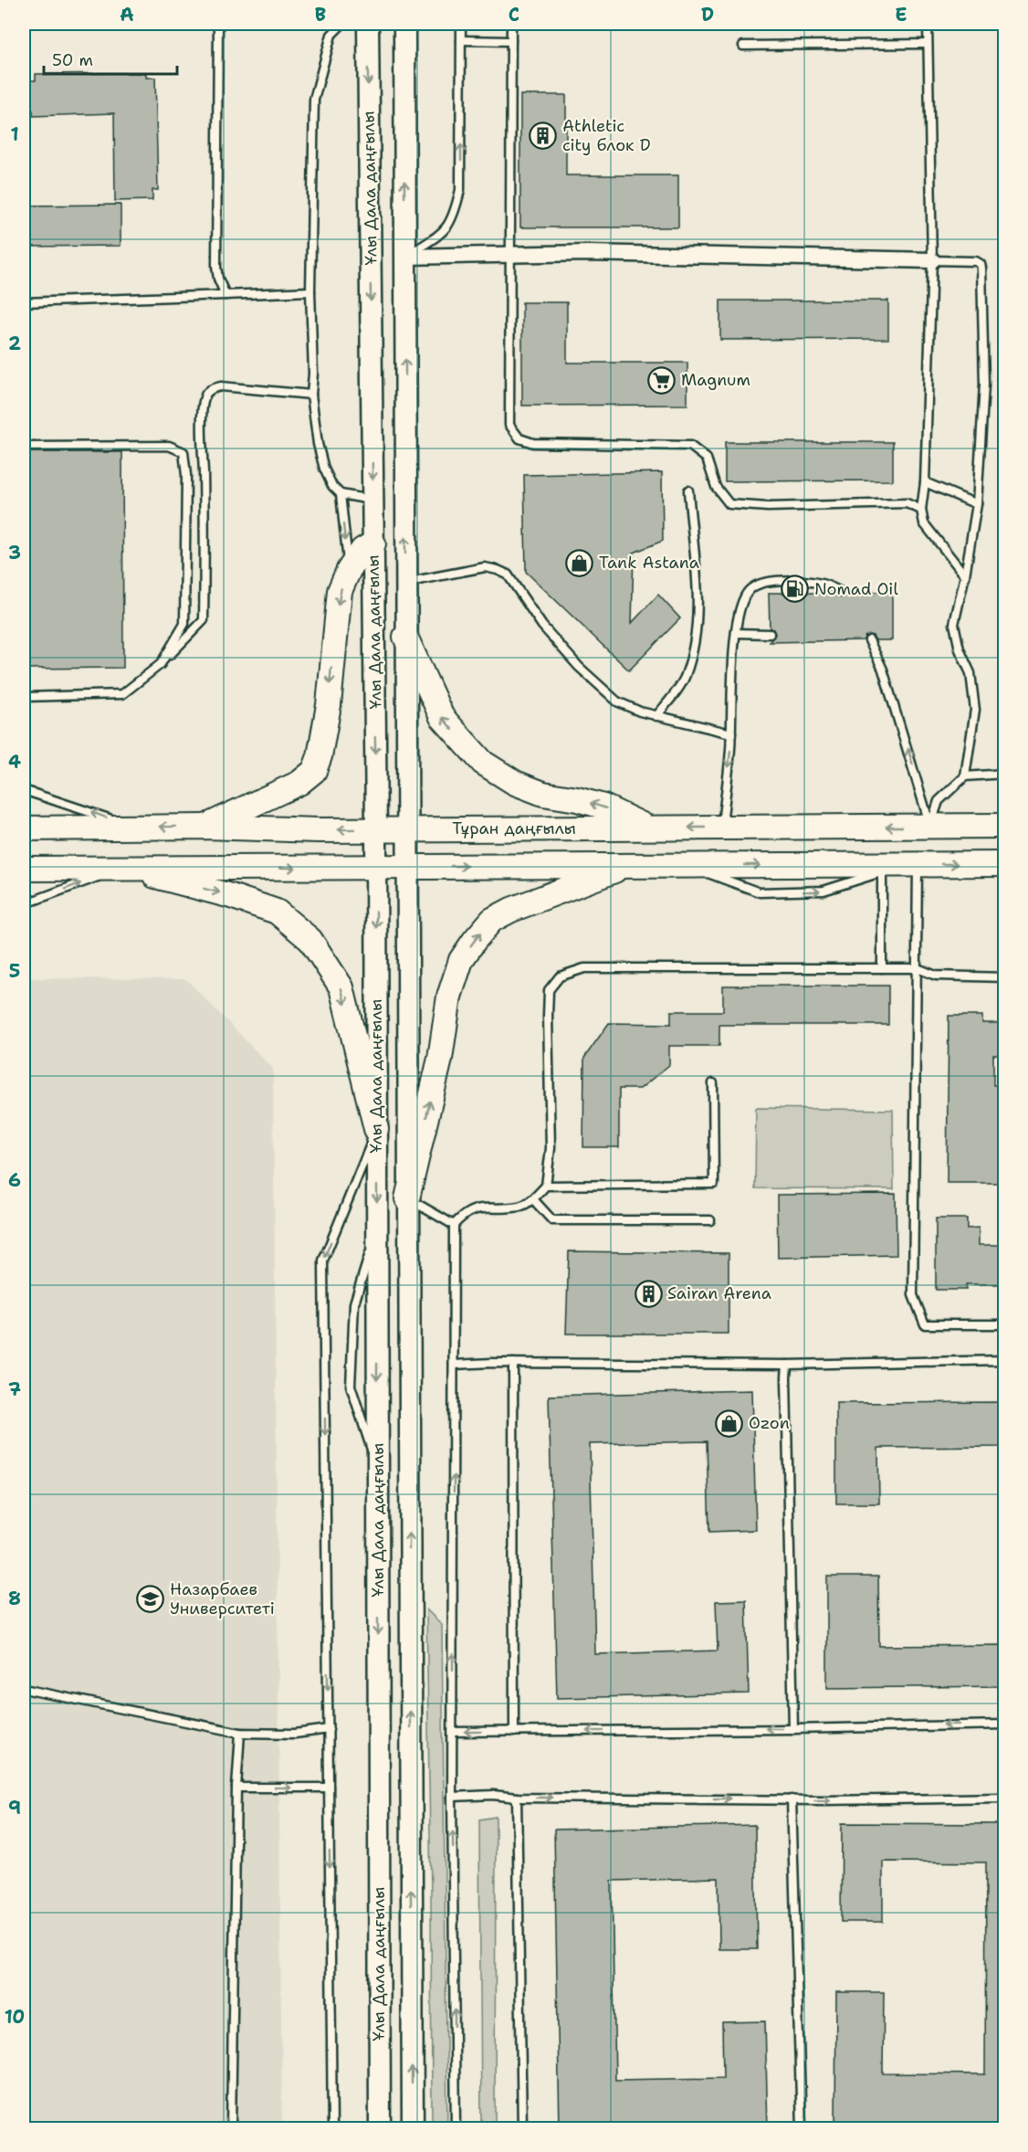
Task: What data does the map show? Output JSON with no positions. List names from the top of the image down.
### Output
{
  "streets": {
    "main road": ["Ұлы Дала даңғылы", "Тұран даңғылы"]
  },
  "crossings": [
    ["Ұлы Дала даңғылы", "Тұран даңғылы"]
  ],
  "places": {
    "building": ["Athletic city блок D", "Sairan Arena"],
    "supermarket": ["Magnum"],
    "shop": ["Tank Astana", "Ozon"],
    "fuel station": ["Nomad Oil"],
    "school or university": ["Назарбаев Университеті"]
  },
  "scale_bar": "50 m",
  "grid": {
    "columns": [
      "A",
      "B",
      "C",
      "D",
      "E"
    ],
    "rows": [
      "1",
      "2",
      "3",
      "4",
      "5",
      "6",
      "7",
      "8",
      "9",
      "10"
    ]
  }
}
